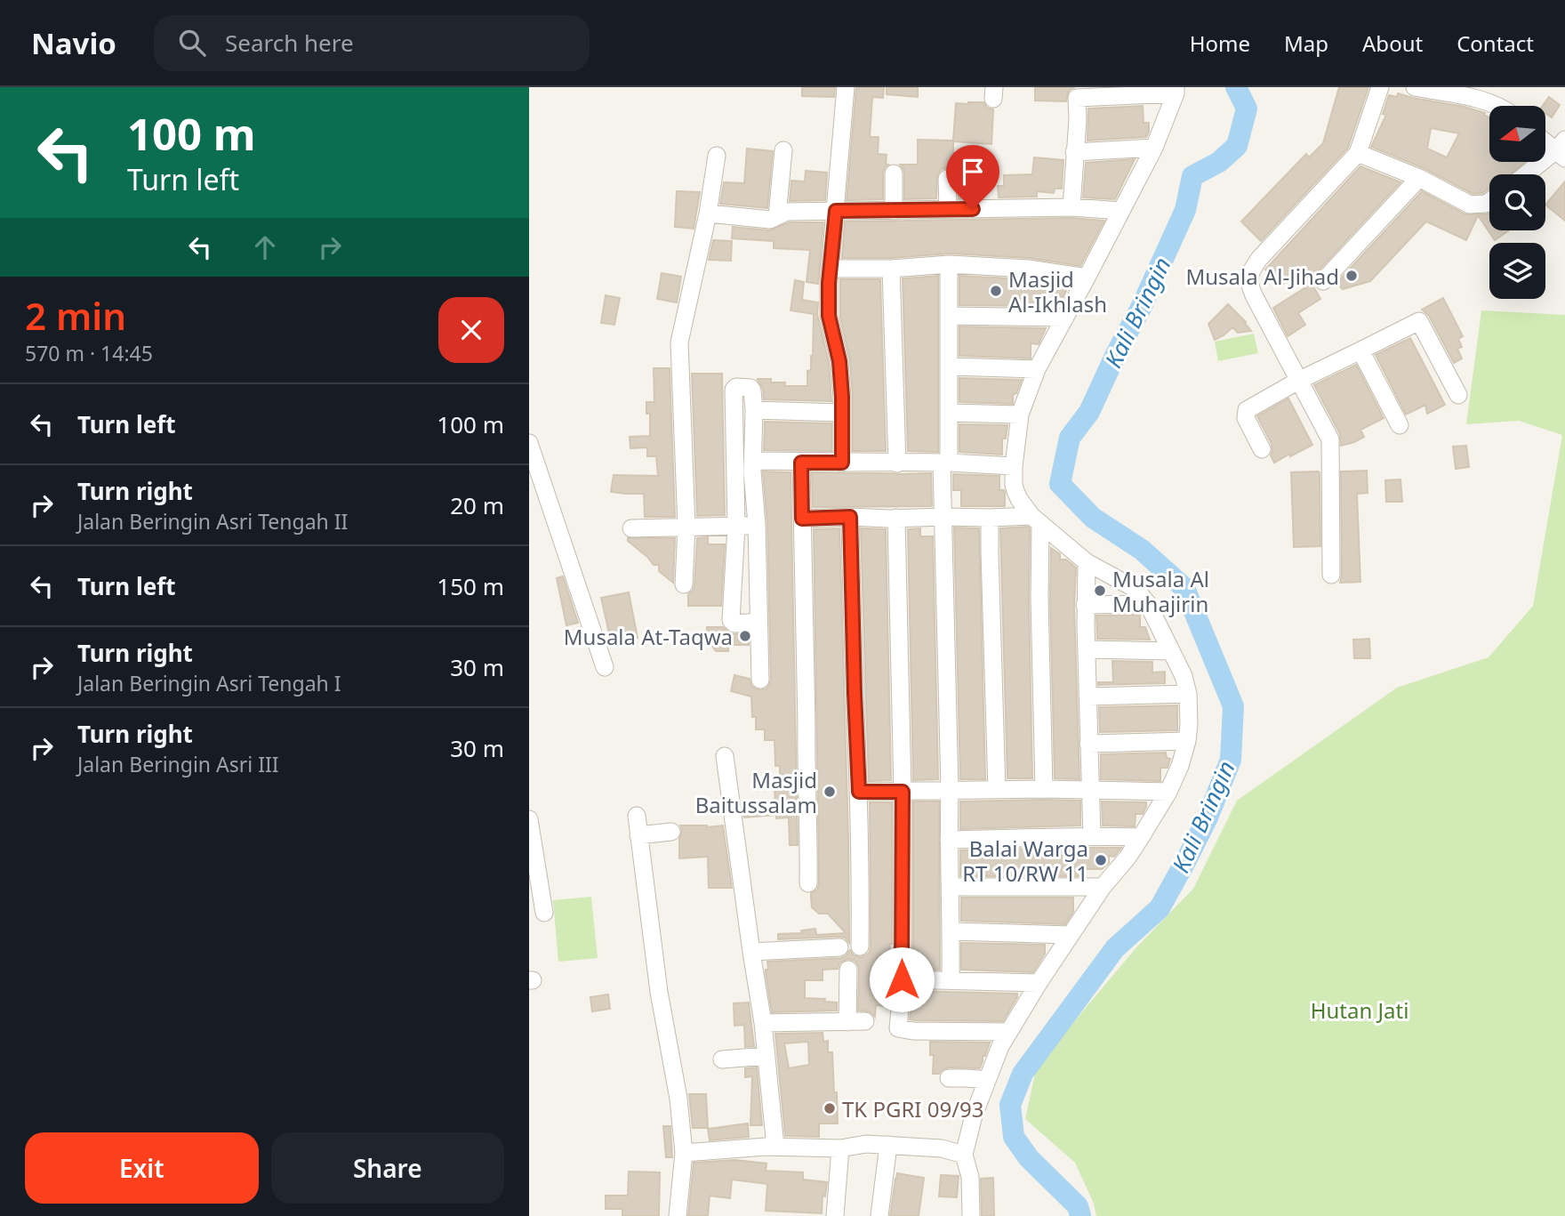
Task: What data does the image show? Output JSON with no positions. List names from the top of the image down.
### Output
{
  "water": ["Kali Bringin"],
  "parks": ["Hutan Jati"],
  "places": [
    "Musala Al-Jihad",
    "Masjid Al-Ikhlash",
    "Musala Al Muhajirin",
    "Musala At-Taqwa",
    "Masjid Baitussalam",
    "Balai Warga RT 10/RW 11",
    "TK PGRI 09/93"
  ],
  "north": "left",
  "page": {
    "header": "Navio",
    "search": "Search here",
    "nav": [
      "Home",
      "Map",
      "About",
      "Contact"
    ],
    "turn": ["100 m", "Turn left"],
    "heading": ["2 min", "570 m · 14:45"],
    "list": [
      {
        "name": "Turn left",
        "value": "100 m"
      },
      {
        "name": "Turn right",
        "note": "Jalan Beringin Asri Tengah II",
        "value": "20 m"
      },
      {
        "name": "Turn left",
        "value": "150 m"
      },
      {
        "name": "Turn right",
        "note": "Jalan Beringin Asri Tengah I",
        "value": "30 m"
      },
      {
        "name": "Turn right",
        "note": "Jalan Beringin Asri III",
        "value": "30 m"
      }
    ],
    "buttons": ["Exit", "Share"]
  }
}
